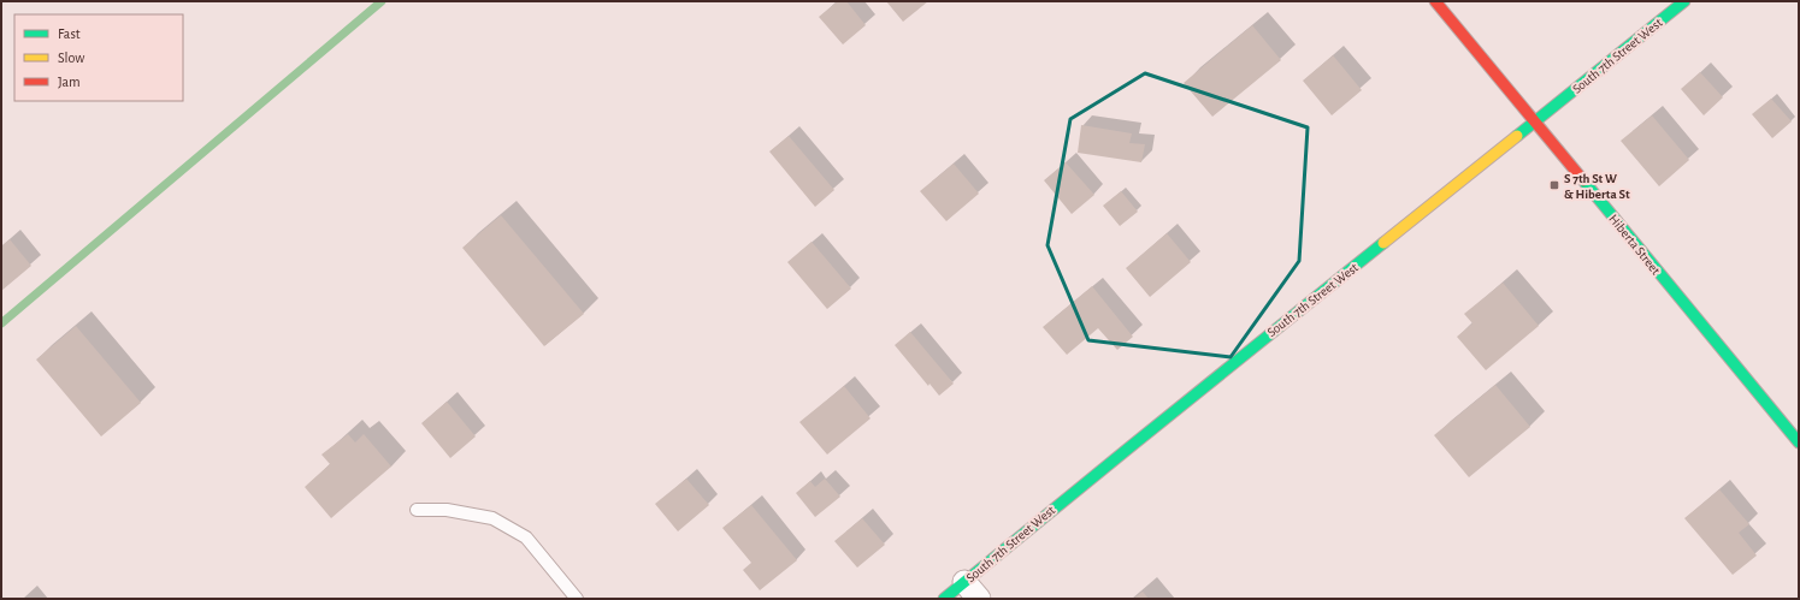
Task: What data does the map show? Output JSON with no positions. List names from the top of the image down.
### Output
{
  "streets": {
    "street": ["South 7th Street West", "Hiberta Street"]
  },
  "crossings": [
    ["South 7th Street West", "Hiberta Street"]
  ],
  "places": {
    "transit": ["S 7th St W & Hiberta St"]
  },
  "legend": ["Fast", "Slow", "Jam"]
}
